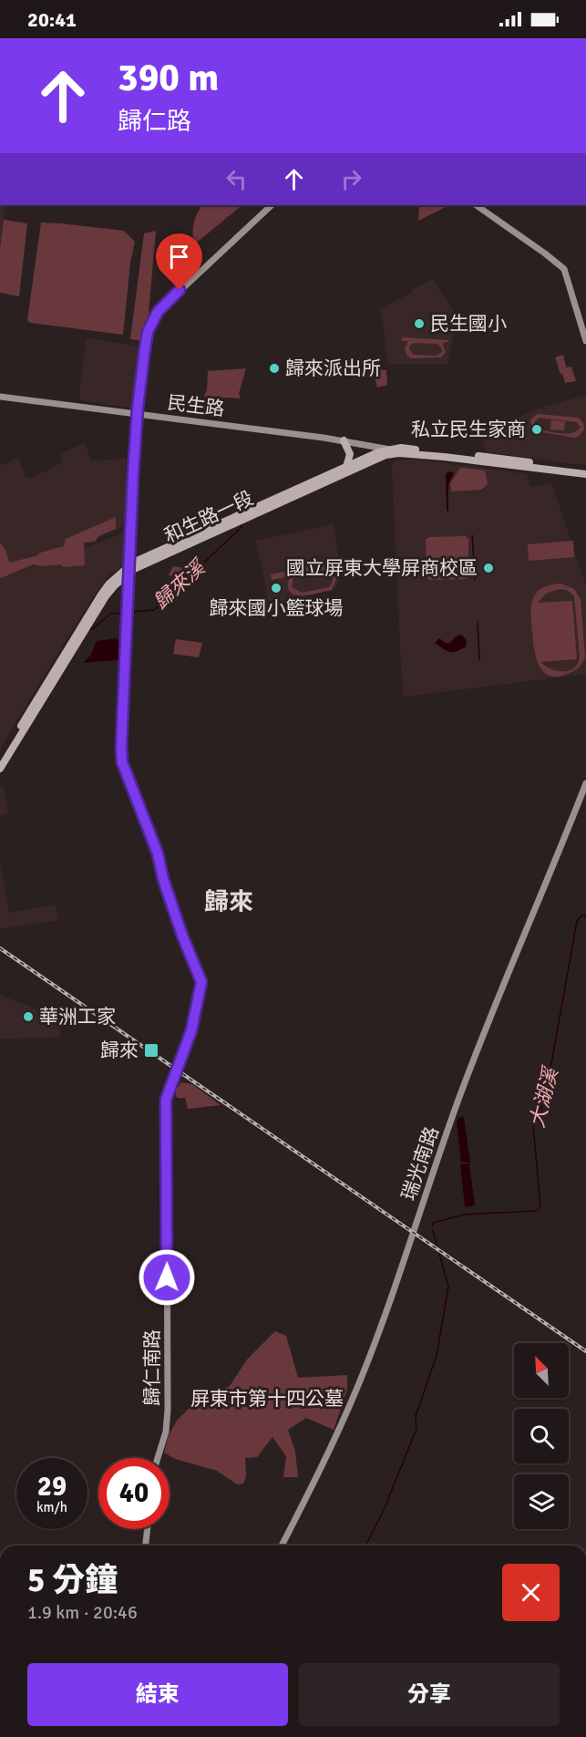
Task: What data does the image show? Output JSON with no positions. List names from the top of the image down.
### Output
{
  "streets": {
    "main road": ["和生路一段"],
    "street": ["民生路", "瑞光南路", "歸仁南路"]
  },
  "crossings": [
    ["民生路", "和生路一段"],
    ["民生路", "歸仁南路"],
    ["和生路一段", "歸仁南路"]
  ],
  "districts": ["歸來"],
  "water": ["歸來溪", "大湖溪"],
  "parks": ["屏東市第十四公墓"],
  "places": {
    "other": [
      "民生國小",
      "歸來派出所",
      "私立民生家商",
      "國立屏東大學屏商校區",
      "歸來國小籃球場",
      "華洲工家"
    ],
    "transit": ["歸來"]
  },
  "north": "top left",
  "page": {
    "status": "20:41",
    "turn": ["390 m", "歸仁路"],
    "speed": "29 km/h",
    "limit": "40",
    "heading": ["5 分鐘", "1.9 km · 20:46"],
    "buttons": ["結束", "分享"]
  }
}
